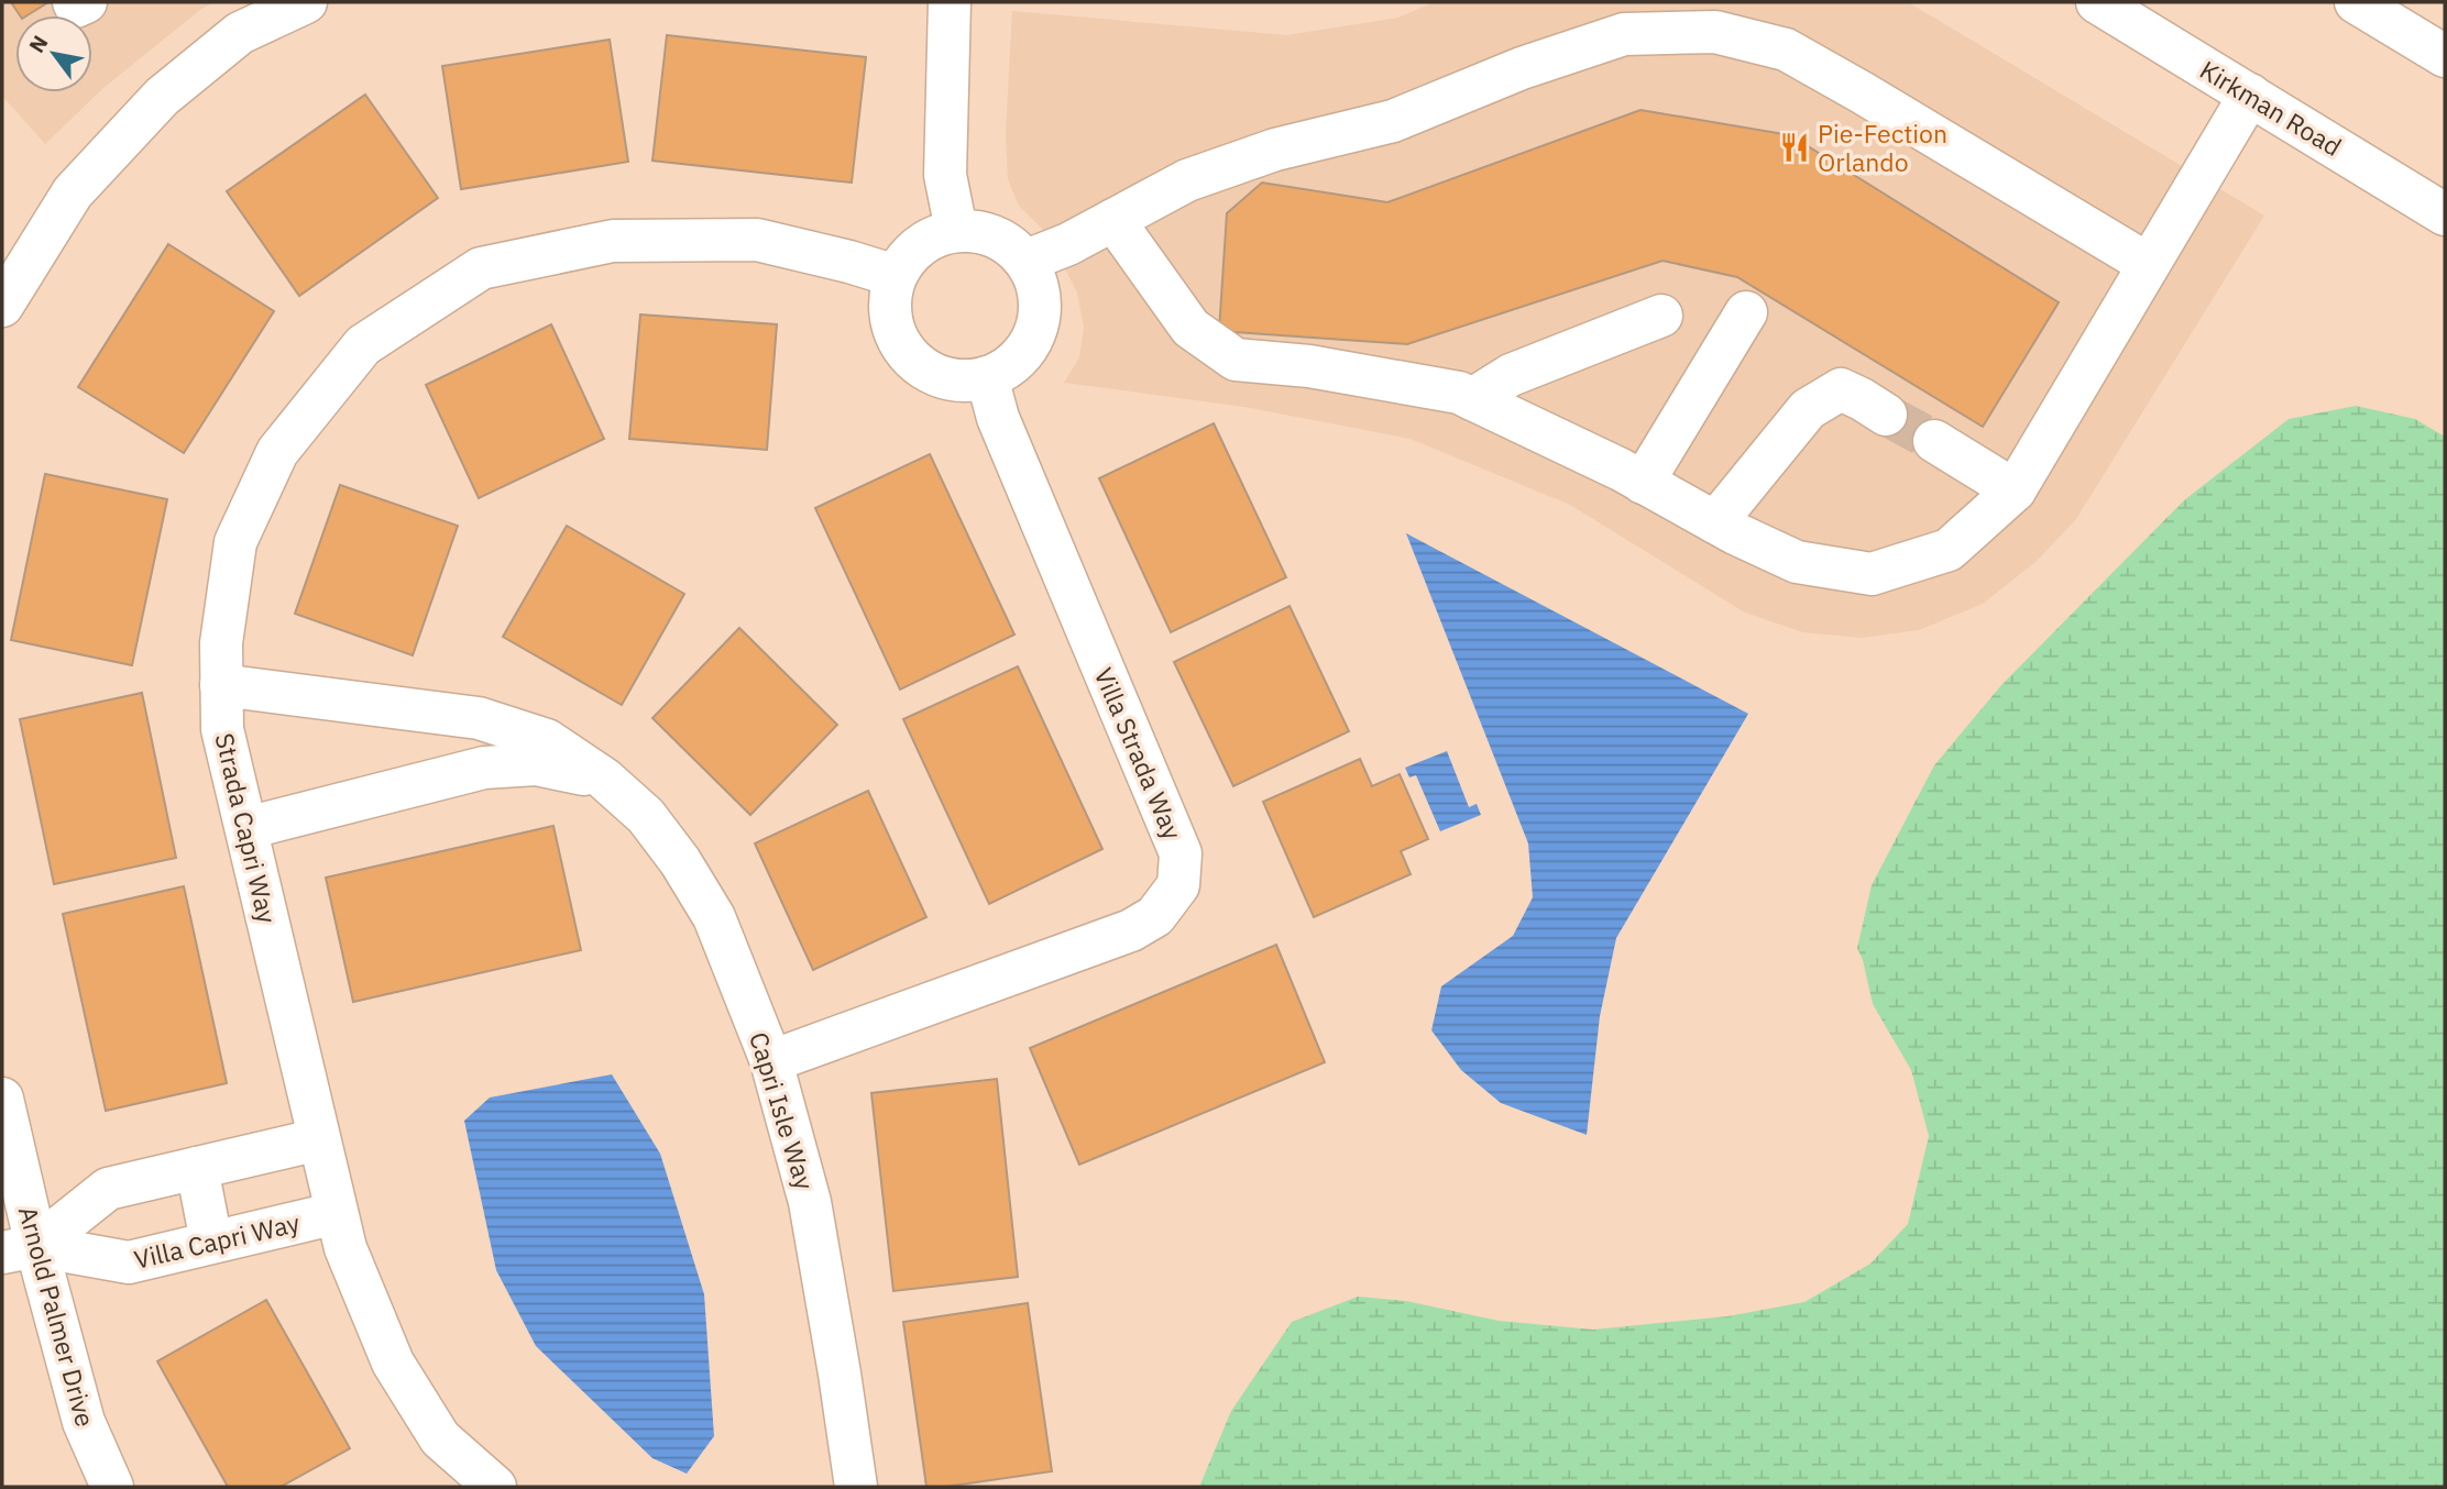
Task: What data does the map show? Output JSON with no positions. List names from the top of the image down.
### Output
{
  "streets": {
    "street": [
      "Kirkman Road",
      "Villa Strada Way",
      "Strada Capri Way",
      "Capri Isle Way",
      "Villa Capri Way",
      "Arnold Palmer Drive"
    ]
  },
  "crossings": [
    ["Villa Strada Way", "Strada Capri Way"],
    ["Villa Strada Way", "Capri Isle Way"],
    ["Strada Capri Way", "Capri Isle Way"],
    ["Strada Capri Way", "Villa Capri Way"],
    ["Villa Capri Way", "Arnold Palmer Drive"]
  ],
  "places": {
    "restaurant": ["Pie-Fection Orlando"]
  },
  "north": "top left"
}
